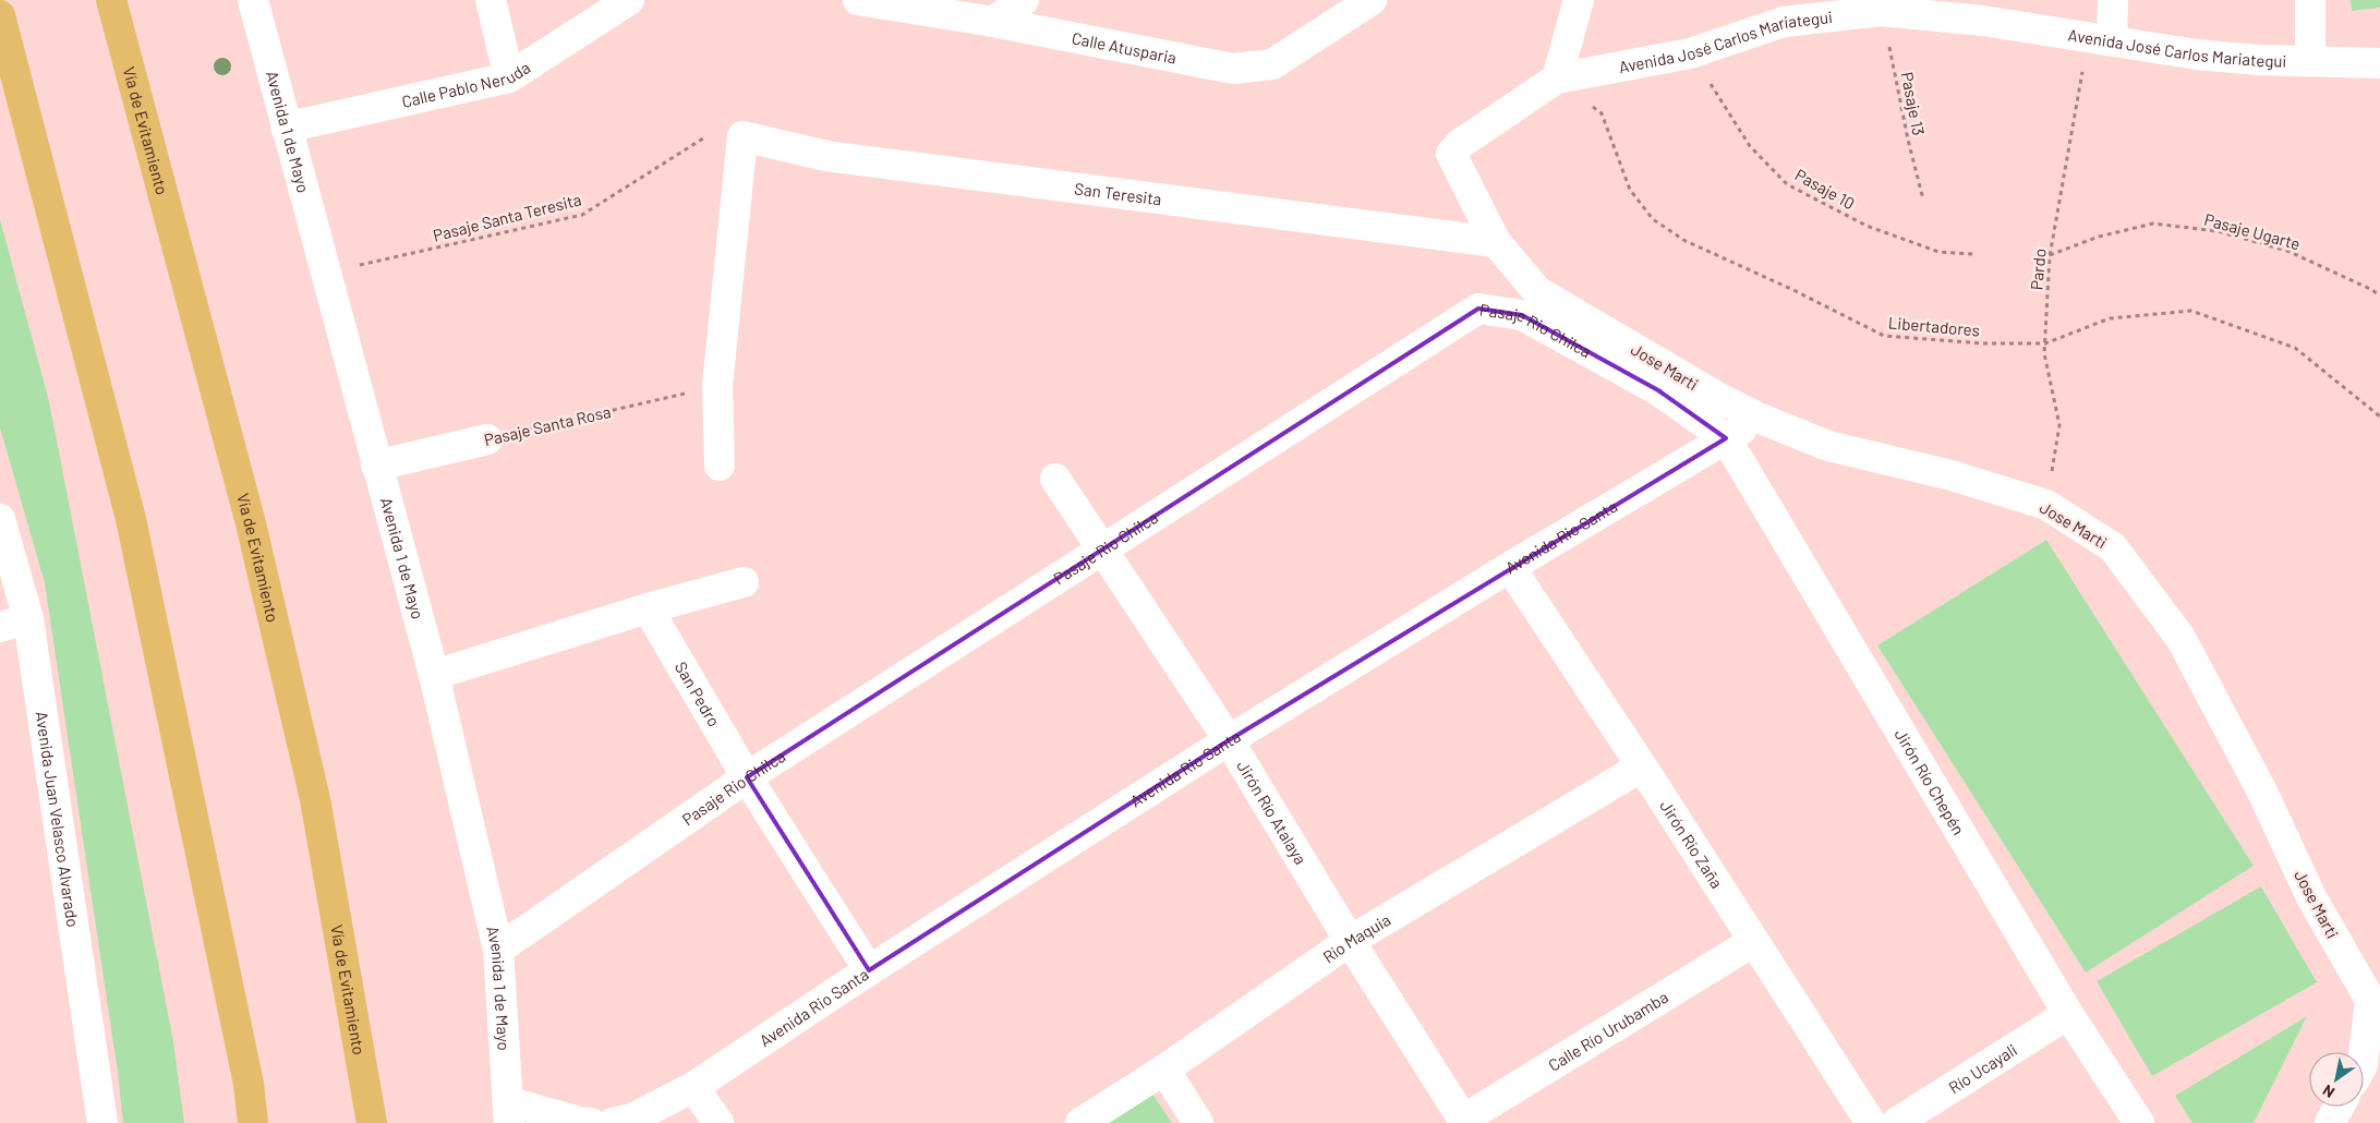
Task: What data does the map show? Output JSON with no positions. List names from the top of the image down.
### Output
{
  "streets": {
    "highway": ["Vía de Evitamiento"],
    "street": [
      "Avenida José Carlos Mariategui",
      "Calle Atusparia",
      "Calle Pablo Neruda",
      "Avenida 1 de Mayo",
      "San Teresita",
      "Pasaje Rio Chilca",
      "Jose Marti",
      "Pasaje Santa Rosa",
      "Avenida Rio Santa",
      "San Pedro",
      "Jirón Río Chepén",
      "Jirón Río Atalaya",
      "Avenida Juan Velasco Alvarado",
      "Jirón Río Zaña",
      "Río Maquia",
      "Calle Río Urubamba",
      "Río Ucayali"
    ],
    "path": [
      "Pasaje 13",
      "Pasaje 10",
      "Pasaje Santa Teresita",
      "Pasaje Ugarte",
      "Pardo",
      "Libertadores"
    ]
  },
  "crossings": [
    ["Avenida José Carlos Mariategui", "Pasaje 13"],
    ["Avenida José Carlos Mariategui", "Pasaje 10"],
    ["Avenida José Carlos Mariategui", "San Teresita"],
    ["Avenida José Carlos Mariategui", "Pardo"],
    ["Avenida José Carlos Mariategui", "Libertadores"],
    ["Avenida José Carlos Mariategui", "Jose Marti"],
    ["Calle Pablo Neruda", "Avenida 1 de Mayo"],
    ["Avenida 1 de Mayo", "Pasaje Santa Teresita"],
    ["Avenida 1 de Mayo", "Pasaje Rio Chilca"],
    ["Avenida 1 de Mayo", "Pasaje Santa Rosa"],
    ["San Teresita", "Pasaje Santa Teresita"],
    ["San Teresita", "Jose Marti"],
    ["Pasaje Ugarte", "Pardo"],
    ["Pardo", "Libertadores"],
    ["Pardo", "Jose Marti"],
    ["Pasaje Rio Chilca", "Avenida Rio Santa"],
    ["Pasaje Rio Chilca", "San Pedro"],
    ["Pasaje Rio Chilca", "Jirón Río Chepén"],
    ["Pasaje Rio Chilca", "Jirón Río Atalaya"],
    ["Jose Marti", "Avenida Rio Santa"],
    ["Avenida Rio Santa", "San Pedro"],
    ["Avenida Rio Santa", "Jirón Río Chepén"],
    ["Avenida Rio Santa", "Jirón Río Atalaya"],
    ["Avenida Rio Santa", "Jirón Río Zaña"],
    ["Jirón Río Chepén", "Río Ucayali"],
    ["Jirón Río Atalaya", "Río Maquia"],
    ["Jirón Río Atalaya", "Calle Río Urubamba"],
    ["Jirón Río Zaña", "Río Maquia"],
    ["Jirón Río Zaña", "Calle Río Urubamba"]
  ],
  "north": "bottom left"
}
